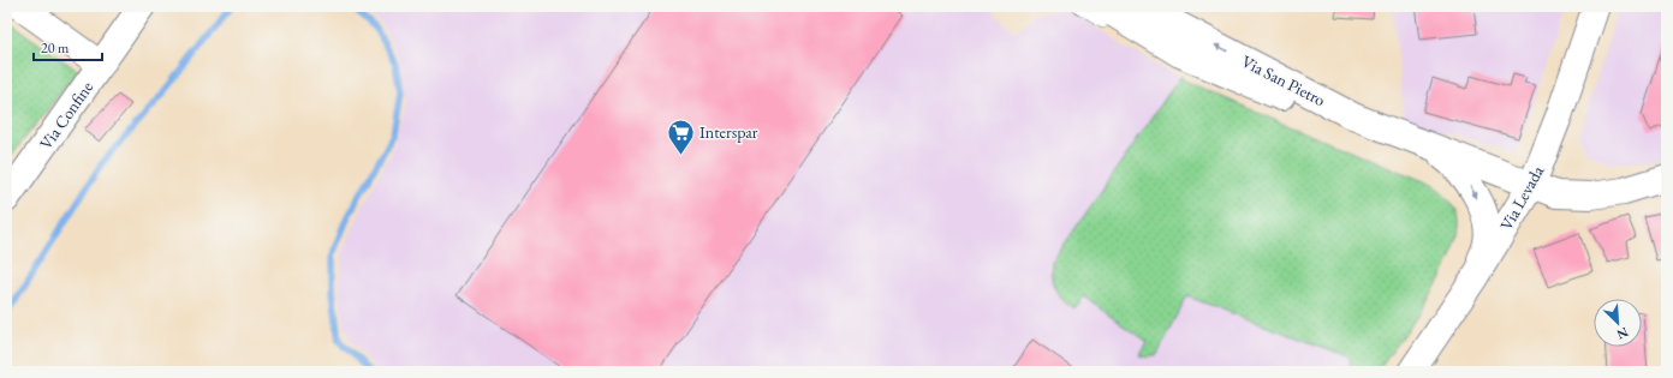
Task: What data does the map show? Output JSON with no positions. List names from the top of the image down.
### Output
{
  "streets": {
    "street": ["Via San Pietro", "Via Confine", "Via Levada"]
  },
  "crossings": [
    ["Via San Pietro", "Via Levada"]
  ],
  "places": {
    "supermarket": ["Interspar"]
  },
  "scale_bar": "20 m",
  "north": "bottom right"
}
